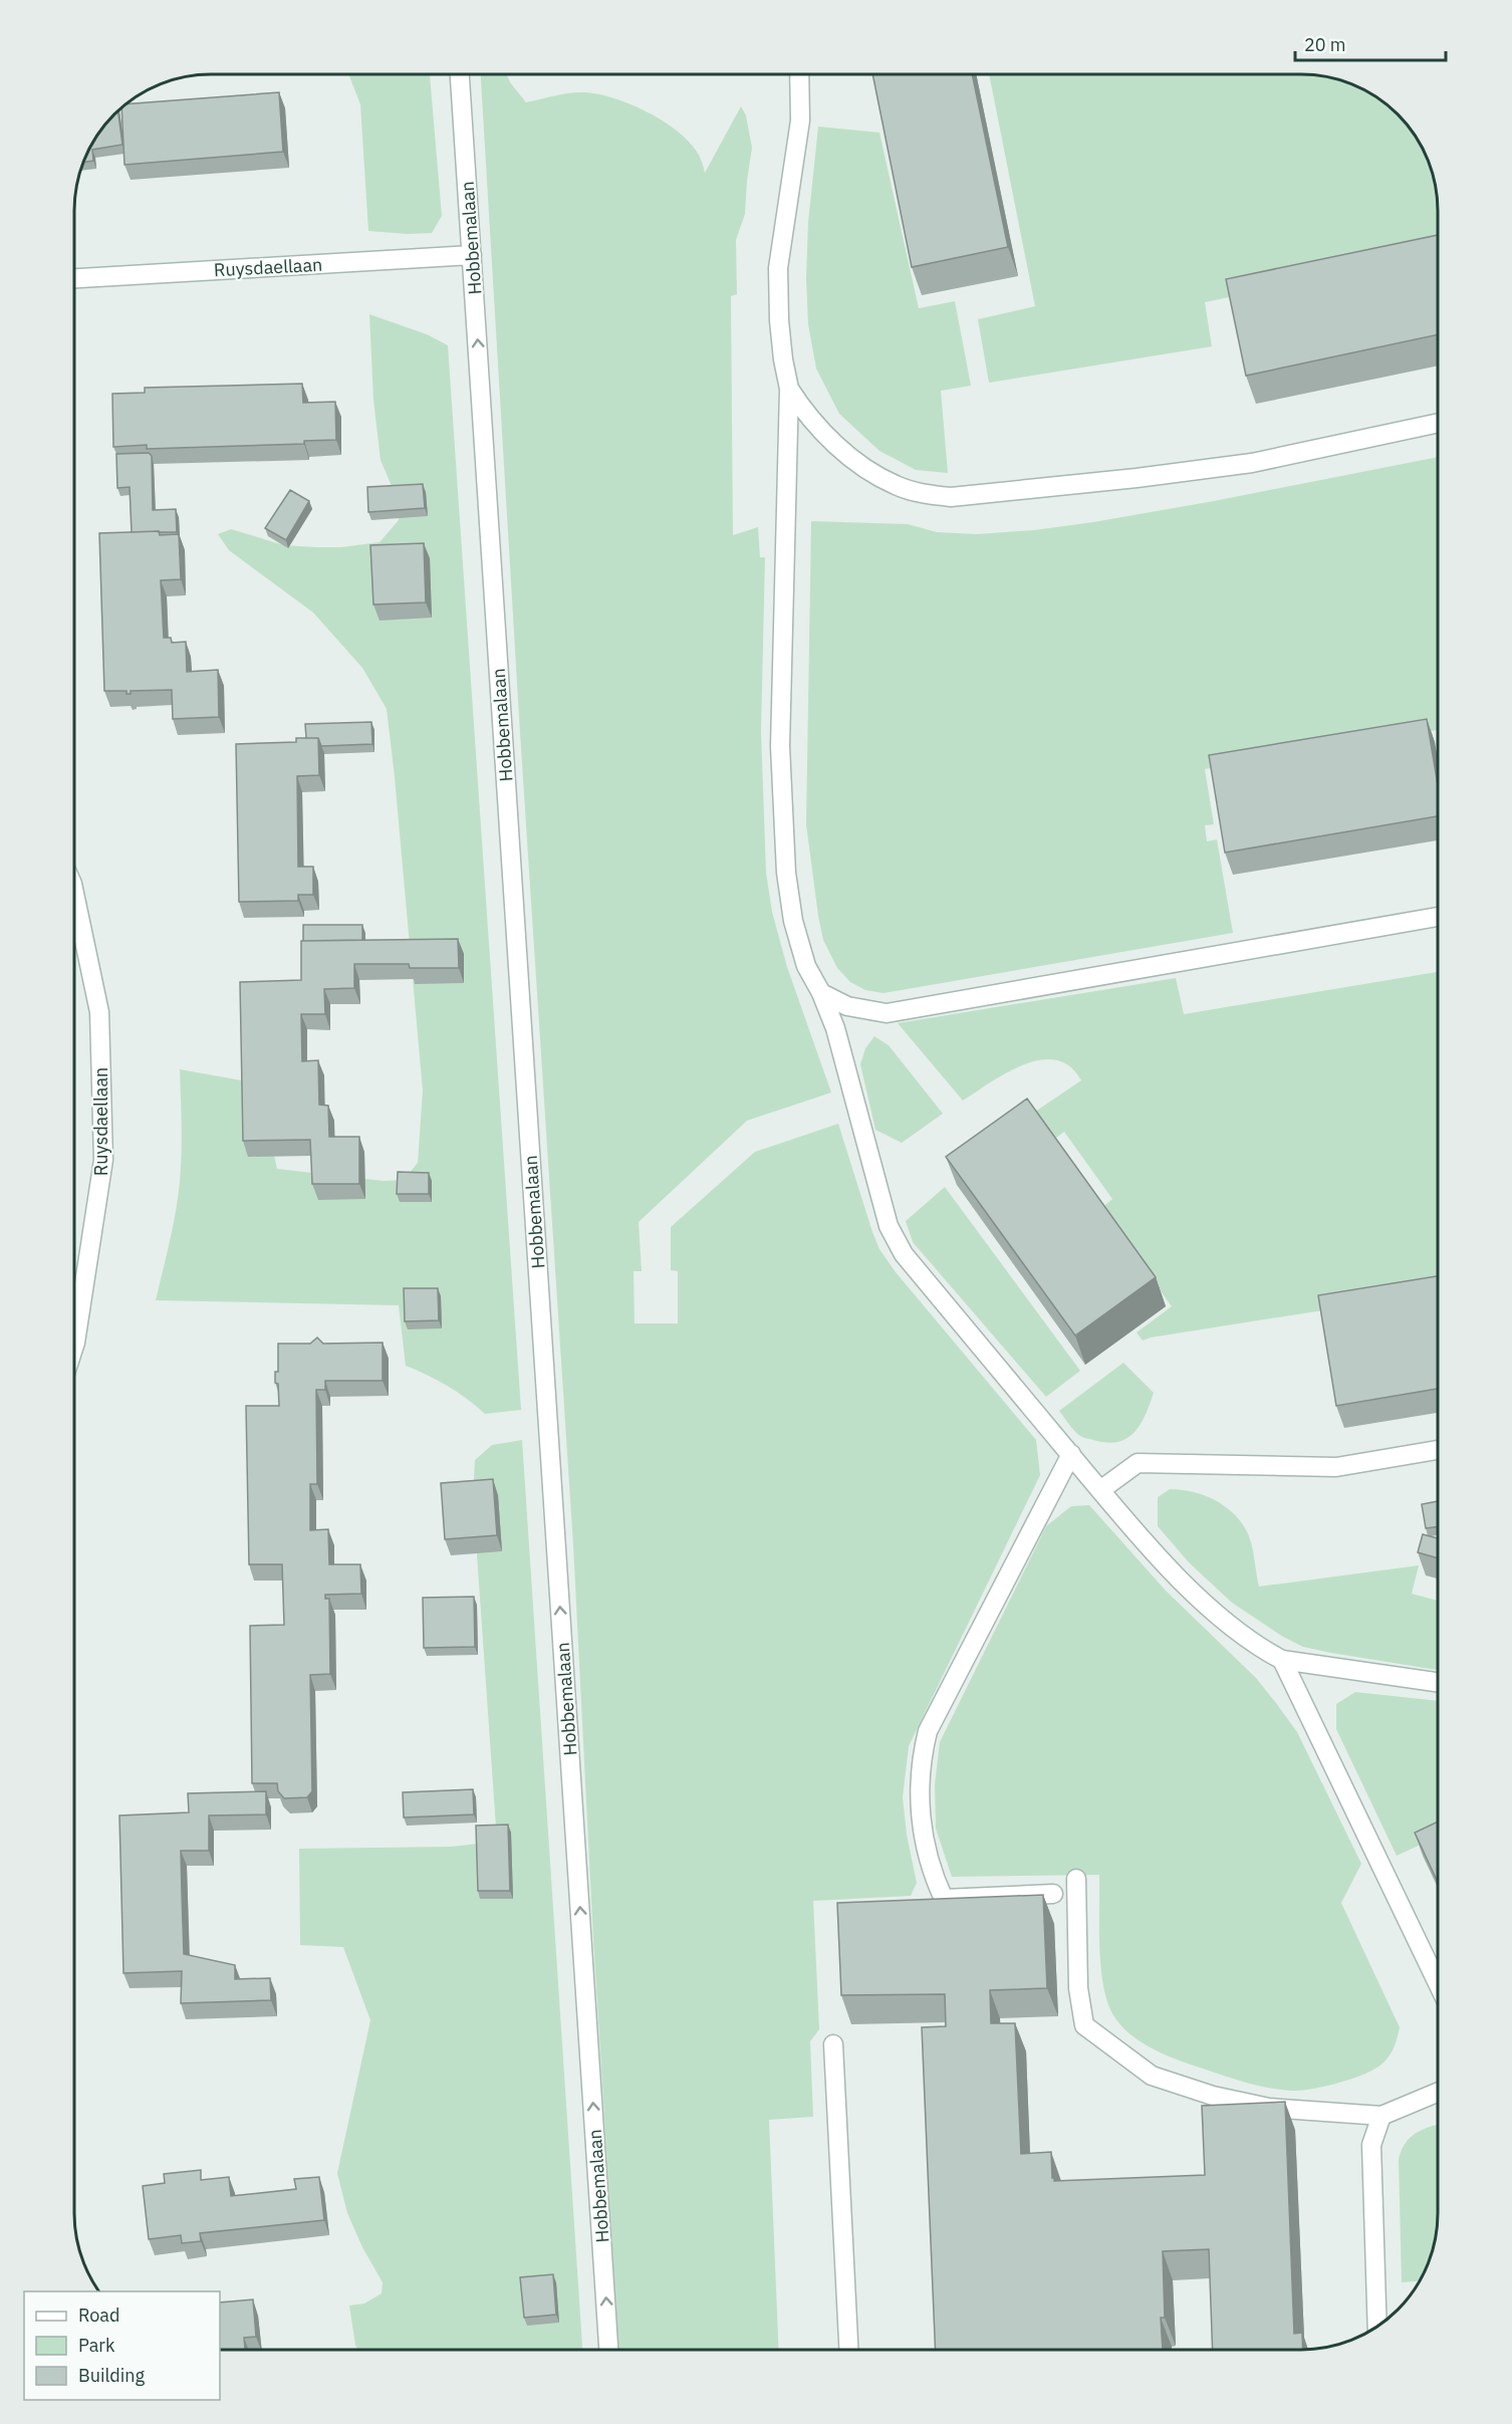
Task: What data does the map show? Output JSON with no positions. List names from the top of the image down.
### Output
{
  "streets": {
    "street": ["Hobbemalaan", "Ruysdaellaan"]
  },
  "crossings": [
    ["Hobbemalaan", "Ruysdaellaan"]
  ],
  "one_way": ["Hobbemalaan"],
  "legend": ["Road", "Park", "Building"],
  "scale_bar": "20 m"
}
